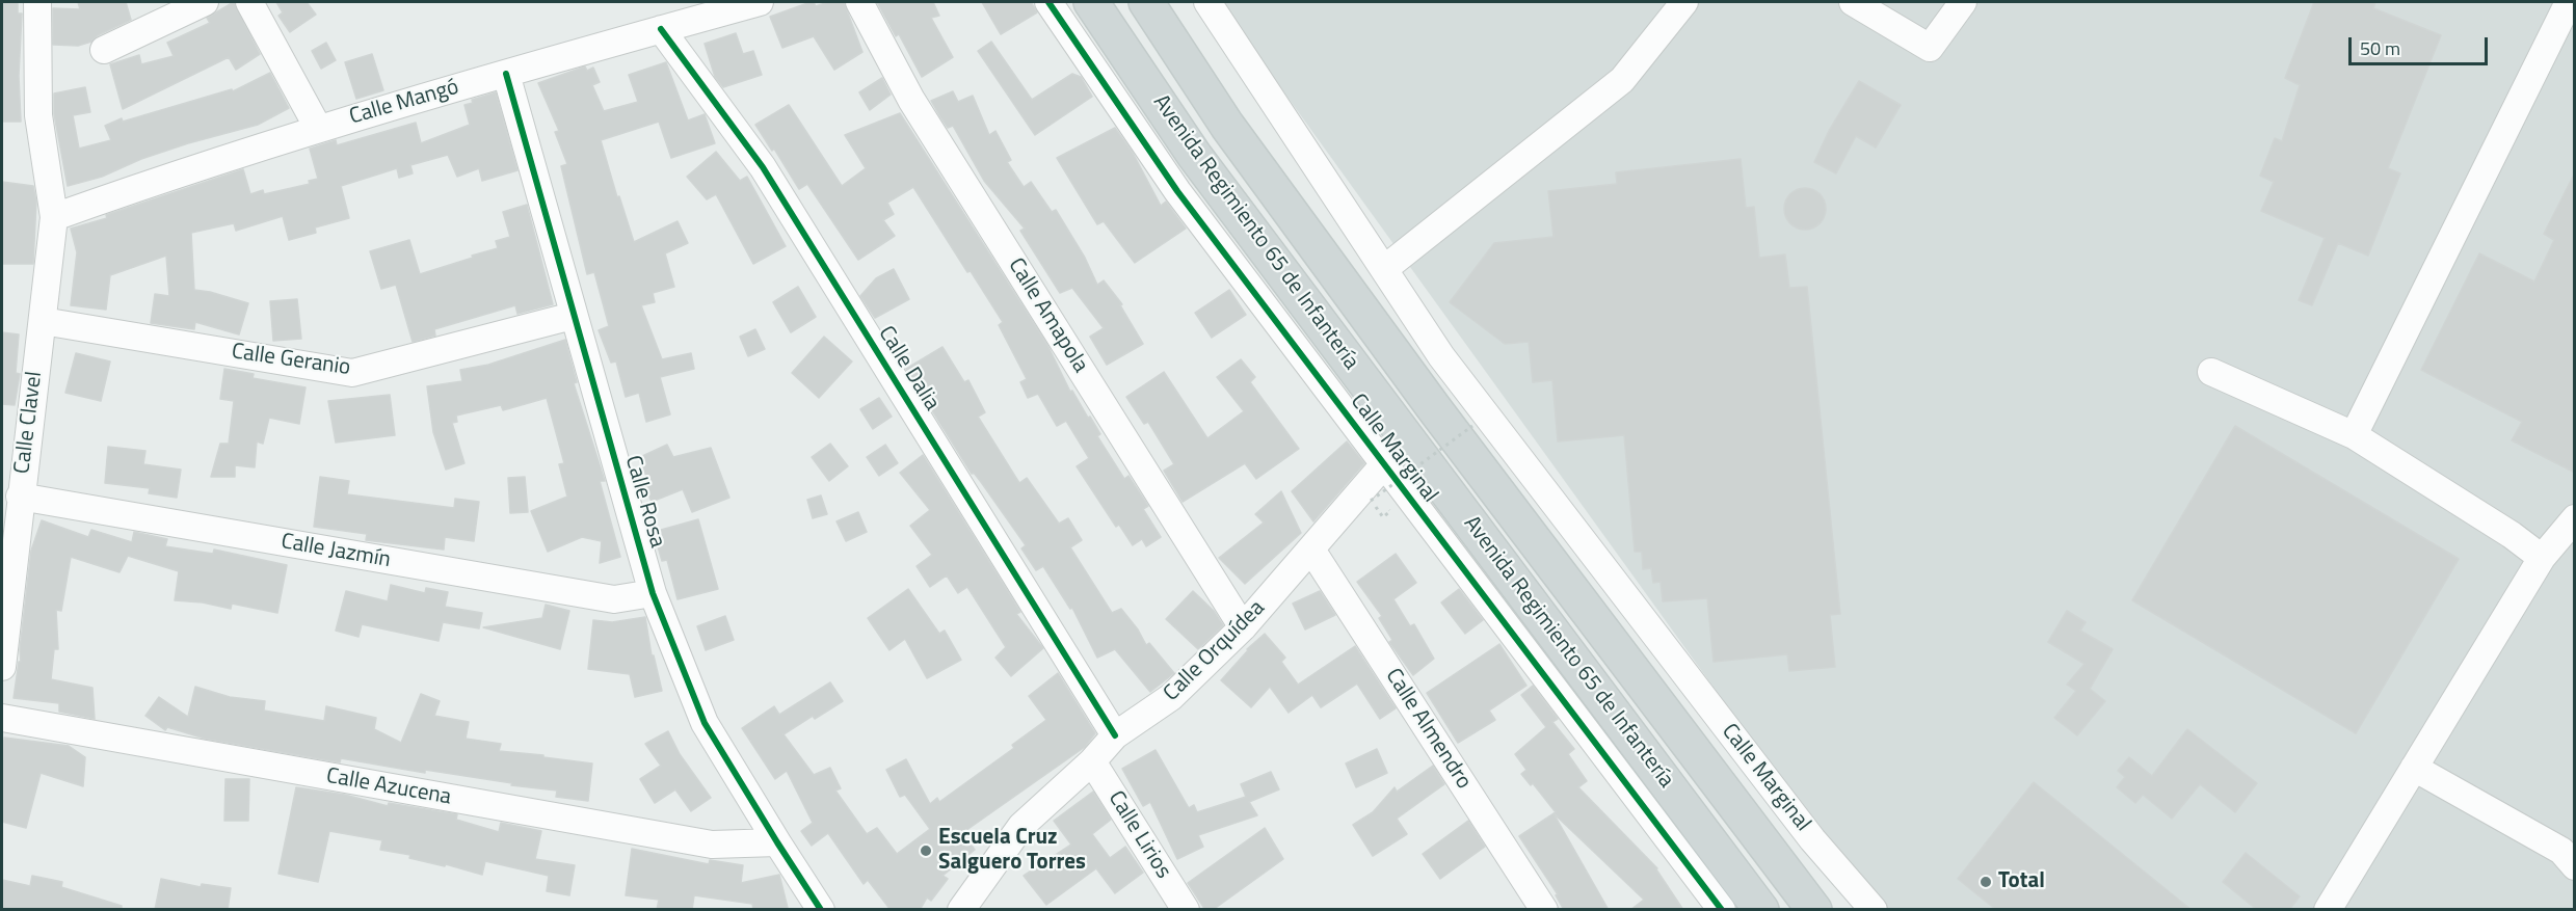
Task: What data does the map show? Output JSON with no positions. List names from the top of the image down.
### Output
{
  "streets": {
    "main road": ["Avenida Regimiento 65 de Infantería"],
    "street": [
      "Calle Mangó",
      "Calle Amapola",
      "Calle Geranio",
      "Calle Dalia",
      "Calle Clavel",
      "Calle Marginal",
      "Calle Rosa",
      "Calle Jazmín",
      "Calle Orquídea",
      "Calle Almendro",
      "Calle Azucena",
      "Calle Lirios"
    ]
  },
  "crossings": [
    ["Calle Mangó", "Calle Dalia"],
    ["Calle Mangó", "Calle Clavel"],
    ["Calle Mangó", "Calle Rosa"],
    ["Calle Amapola", "Calle Orquídea"],
    ["Calle Geranio", "Calle Clavel"],
    ["Calle Geranio", "Calle Rosa"],
    ["Calle Dalia", "Calle Orquídea"],
    ["Calle Clavel", "Calle Jazmín"],
    ["Calle Marginal", "Calle Orquídea"],
    ["Calle Rosa", "Calle Jazmín"],
    ["Calle Rosa", "Calle Azucena"],
    ["Calle Orquídea", "Calle Almendro"],
    ["Calle Orquídea", "Calle Lirios"]
  ],
  "places": ["Escuela Cruz Salguero Torres", "Total"],
  "scale_bar": "50 m"
}
